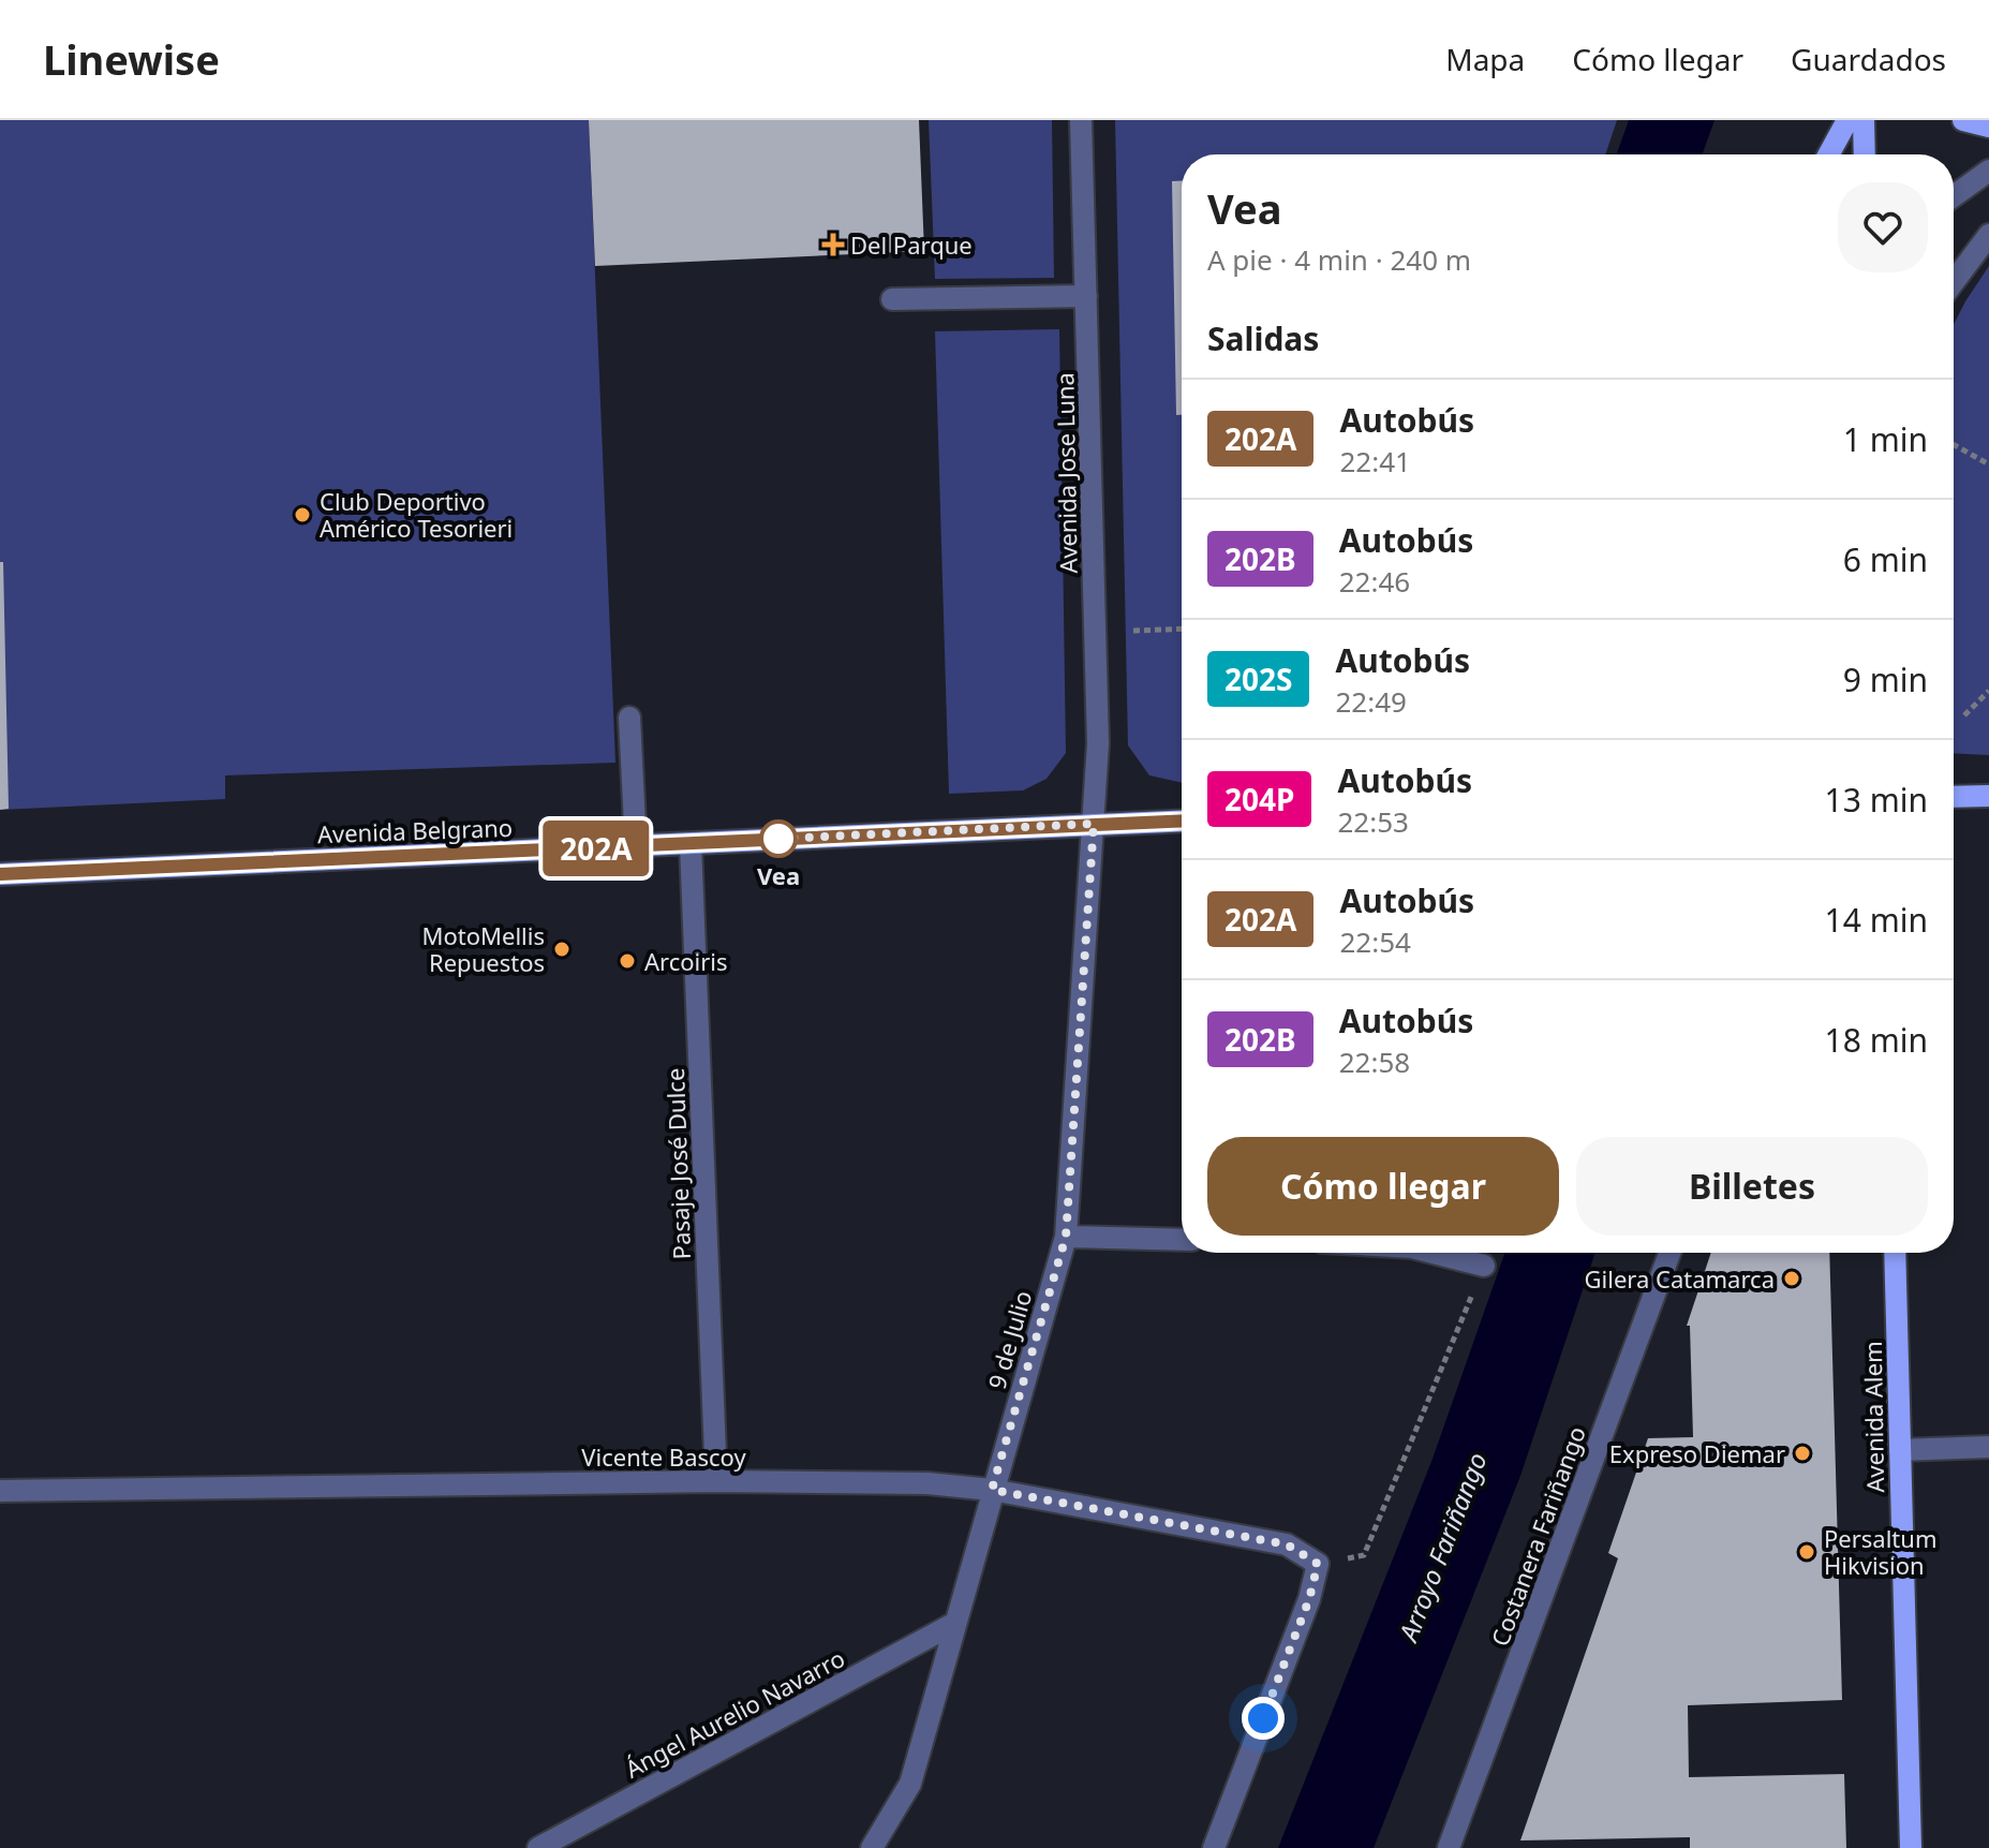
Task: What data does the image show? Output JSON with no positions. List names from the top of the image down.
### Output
{
  "streets": {
    "main road": ["Avenida Belgrano", "Avenida Alem"],
    "street": [
      "Avenida Jose Luna",
      "Pasaje José Dulce",
      "9 de Julio",
      "Vicente Bascoy",
      "Costanera Fariñango",
      "Ángel Aurelio Navarro"
    ]
  },
  "crossings": [
    ["Avenida Jose Luna", "Avenida Belgrano"],
    ["Avenida Jose Luna", "9 de Julio"],
    ["Avenida Belgrano", "Pasaje José Dulce"],
    ["Avenida Belgrano", "9 de Julio"],
    ["Pasaje José Dulce", "Vicente Bascoy"],
    ["9 de Julio", "Vicente Bascoy"],
    ["9 de Julio", "Ángel Aurelio Navarro"]
  ],
  "water": ["Arroyo Fariñango"],
  "places": {
    "health": ["Del Parque"],
    "other": [
      "Club Deportivo Américo Tesorieri",
      "Vea",
      "MotoMellis Repuestos",
      "Arcoiris",
      "Gilera Catamarca",
      "Expreso Diemar",
      "Persaltum Hikvision"
    ]
  },
  "lines": ["bus line 202A"],
  "page": {
    "header": "Linewise",
    "nav": ["Mapa", "Cómo llegar", "Guardados"],
    "on_map": "202A",
    "heading": [
      ["Vea", "A pie · 4 min · 240 m"],
      "Salidas"
    ],
    "list": [
      {
        "mark": "202A",
        "name": "Autobús",
        "note": "22:41",
        "value": "1 min"
      },
      {
        "mark": "202B",
        "name": "Autobús",
        "note": "22:46",
        "value": "6 min"
      },
      {
        "mark": "202S",
        "name": "Autobús",
        "note": "22:49",
        "value": "9 min"
      },
      {
        "mark": "204P",
        "name": "Autobús",
        "note": "22:53",
        "value": "13 min"
      },
      {
        "mark": "202A",
        "name": "Autobús",
        "note": "22:54",
        "value": "14 min"
      },
      {
        "mark": "202B",
        "name": "Autobús",
        "note": "22:58",
        "value": "18 min"
      }
    ],
    "buttons": ["Cómo llegar", "Billetes"]
  }
}
